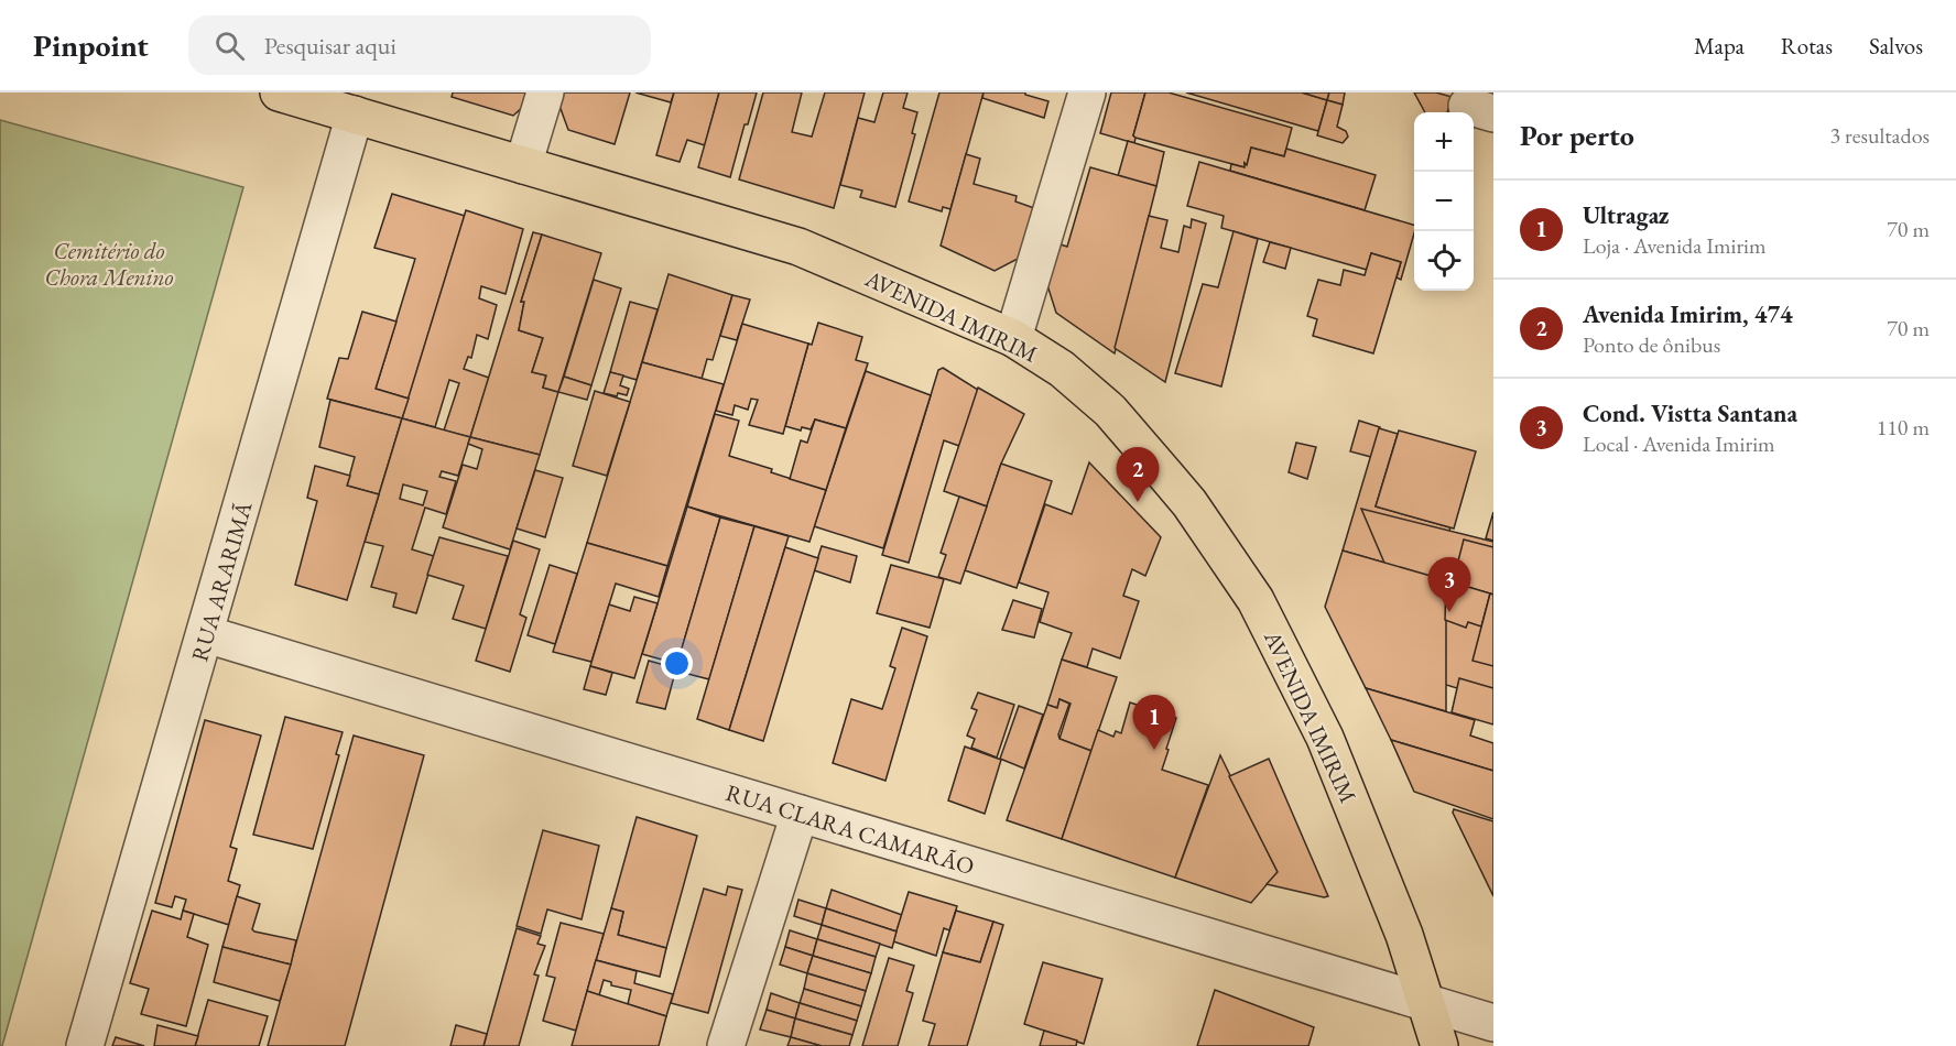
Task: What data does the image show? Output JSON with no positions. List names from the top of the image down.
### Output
{
  "streets": {
    "main road": ["AVENIDA IMIRIM"],
    "street": ["RUA ARARIMÃ", "RUA CLARA CAMARÃO"]
  },
  "crossings": [
    ["AVENIDA IMIRIM", "RUA ARARIMÃ"],
    ["AVENIDA IMIRIM", "RUA CLARA CAMARÃO"],
    ["RUA ARARIMÃ", "RUA CLARA CAMARÃO"]
  ],
  "parks": ["Cemitério do Chora Menino"],
  "page": {
    "header": "Pinpoint",
    "search": "Pesquisar aqui",
    "nav": ["Mapa", "Rotas", "Salvos"],
    "heading": ["Por perto", "3 resultados"],
    "map_buttons": ["+", "−"],
    "list": [
      {
        "mark": "1",
        "name": "Ultragaz",
        "note": "Loja · Avenida Imirim",
        "value": "70 m"
      },
      {
        "mark": "2",
        "name": "Avenida Imirim, 474",
        "note": "Ponto de ônibus",
        "value": "70 m"
      },
      {
        "mark": "3",
        "name": "Cond. Vistta Santana",
        "note": "Local · Avenida Imirim",
        "value": "110 m"
      }
    ],
    "pins": ["2", "3", "1"]
  }
}
